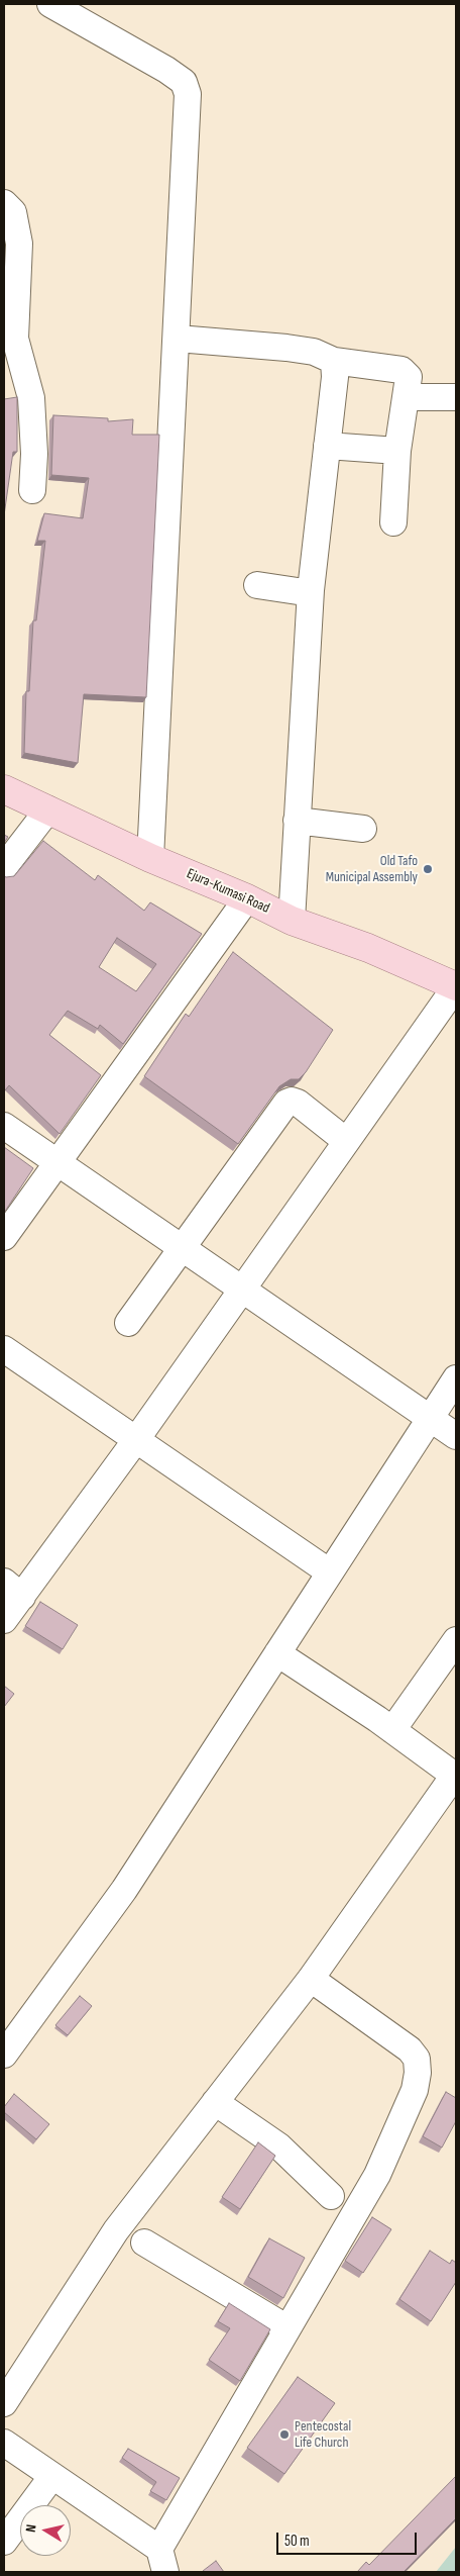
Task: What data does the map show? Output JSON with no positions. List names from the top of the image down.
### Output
{
  "streets": {
    "main road": ["Ejura-Kumasi Road"]
  },
  "places": ["Old Tafo Municipal Assembly", "Pentecostal Life Church"],
  "scale_bar": "50 m",
  "north": "left"
}
